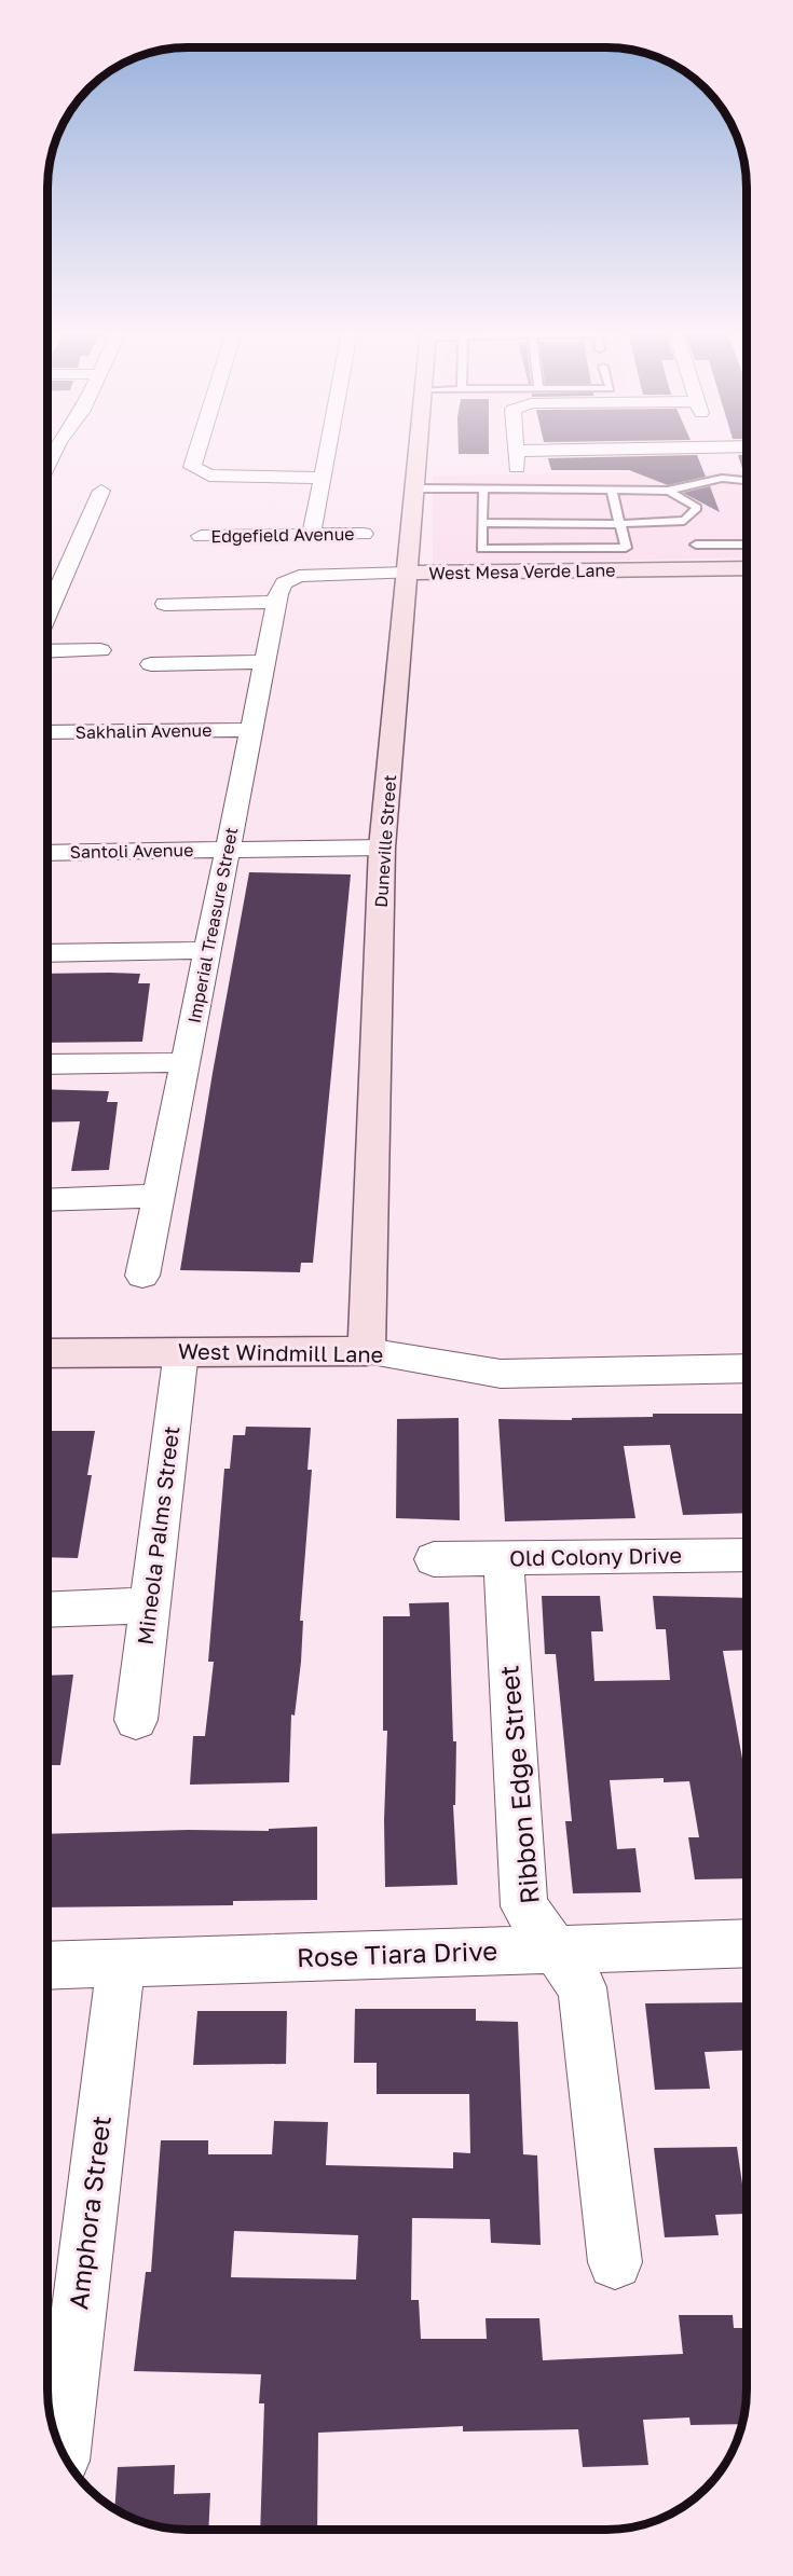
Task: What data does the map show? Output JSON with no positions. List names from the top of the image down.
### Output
{
  "streets": {
    "street": [
      "Edgefield Avenue",
      "West Mesa Verde Lane",
      "Sakhalin Avenue",
      "Duneville Street",
      "Santoli Avenue",
      "Imperial Treasure Street",
      "West Windmill Lane",
      "Mineola Palms Street",
      "Old Colony Drive",
      "Ribbon Edge Street",
      "Rose Tiara Drive",
      "Amphora Street"
    ]
  },
  "crossings": [
    ["West Mesa Verde Lane", "Duneville Street"],
    ["West Mesa Verde Lane", "Imperial Treasure Street"],
    ["Sakhalin Avenue", "Imperial Treasure Street"],
    ["Duneville Street", "Santoli Avenue"],
    ["Duneville Street", "West Windmill Lane"],
    ["Santoli Avenue", "Imperial Treasure Street"],
    ["West Windmill Lane", "Mineola Palms Street"],
    ["Old Colony Drive", "Ribbon Edge Street"],
    ["Ribbon Edge Street", "Rose Tiara Drive"],
    ["Rose Tiara Drive", "Amphora Street"]
  ]
}
